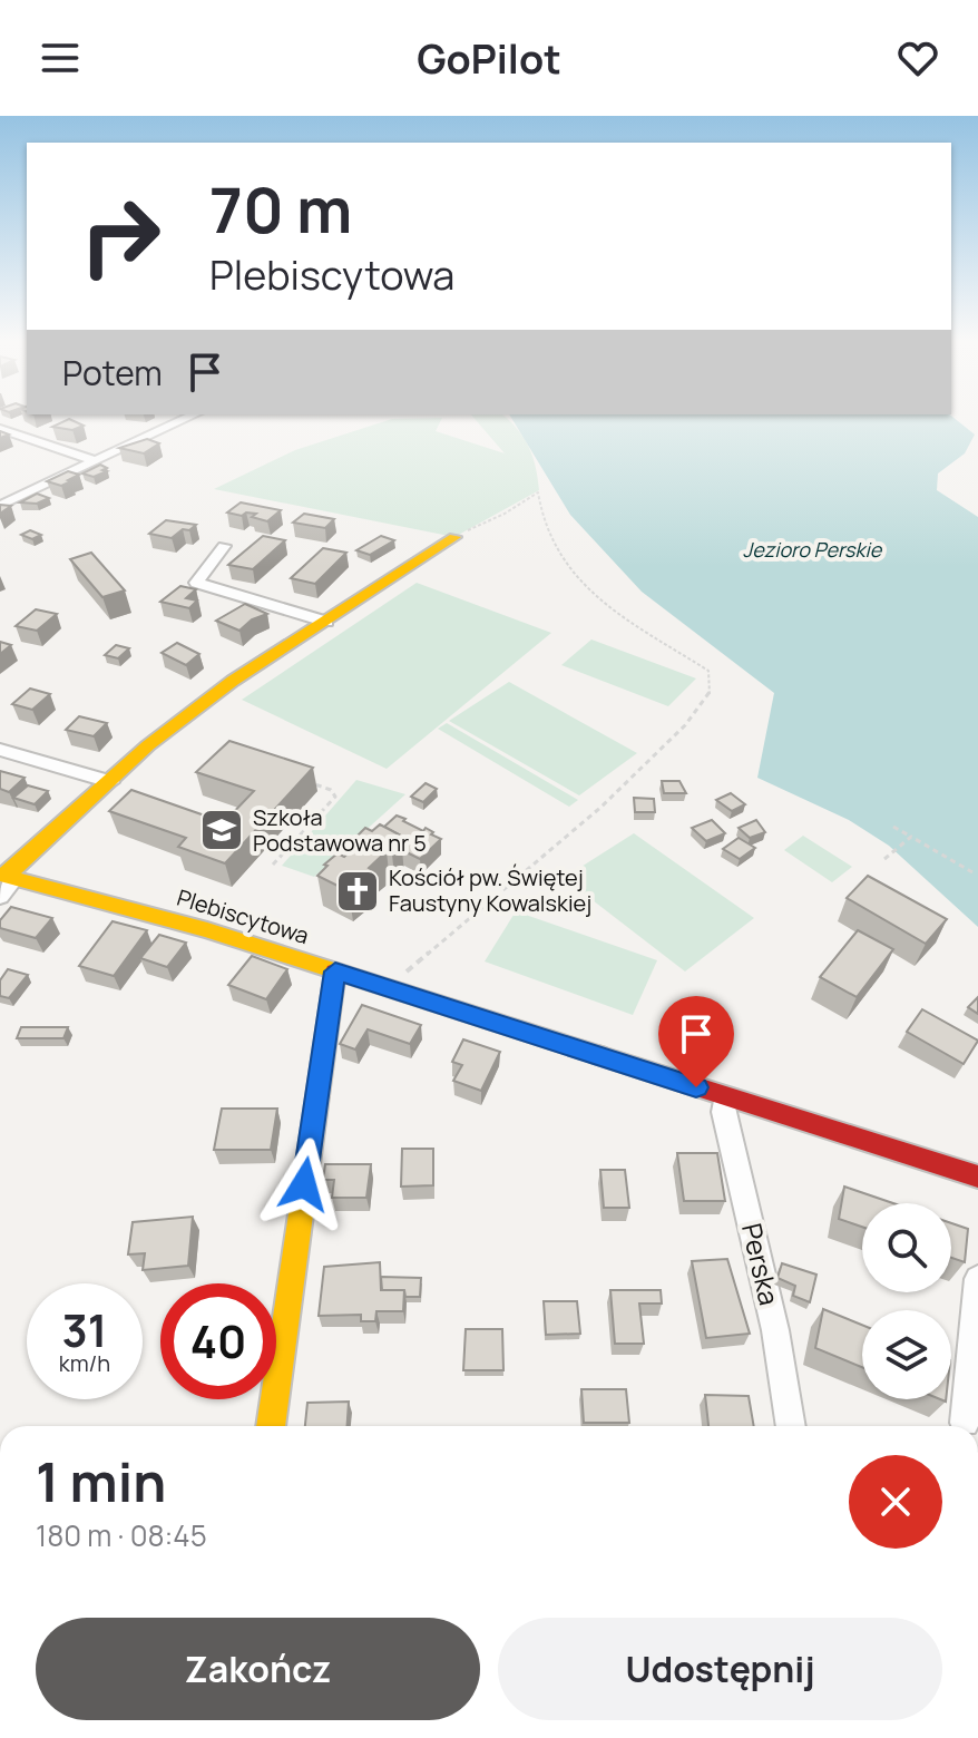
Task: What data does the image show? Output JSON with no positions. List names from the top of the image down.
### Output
{
  "streets": {
    "street": ["Plebiscytowa", "Perska"]
  },
  "crossings": [
    ["Plebiscytowa", "Perska"]
  ],
  "water": ["Jezioro Perskie"],
  "places": {
    "school or university": ["Szkoła Podstawowa nr 5"],
    "church": ["Kościół pw. Świętej Faustyny Kowalskiej"]
  },
  "page": {
    "header": "GoPilot",
    "turn": ["70 m", "Plebiscytowa"],
    "then": "Potem",
    "speed": "31 km/h",
    "limit": "40",
    "heading": ["1 min", "180 m · 08:45"],
    "buttons": ["Zakończ", "Udostępnij"]
  }
}
